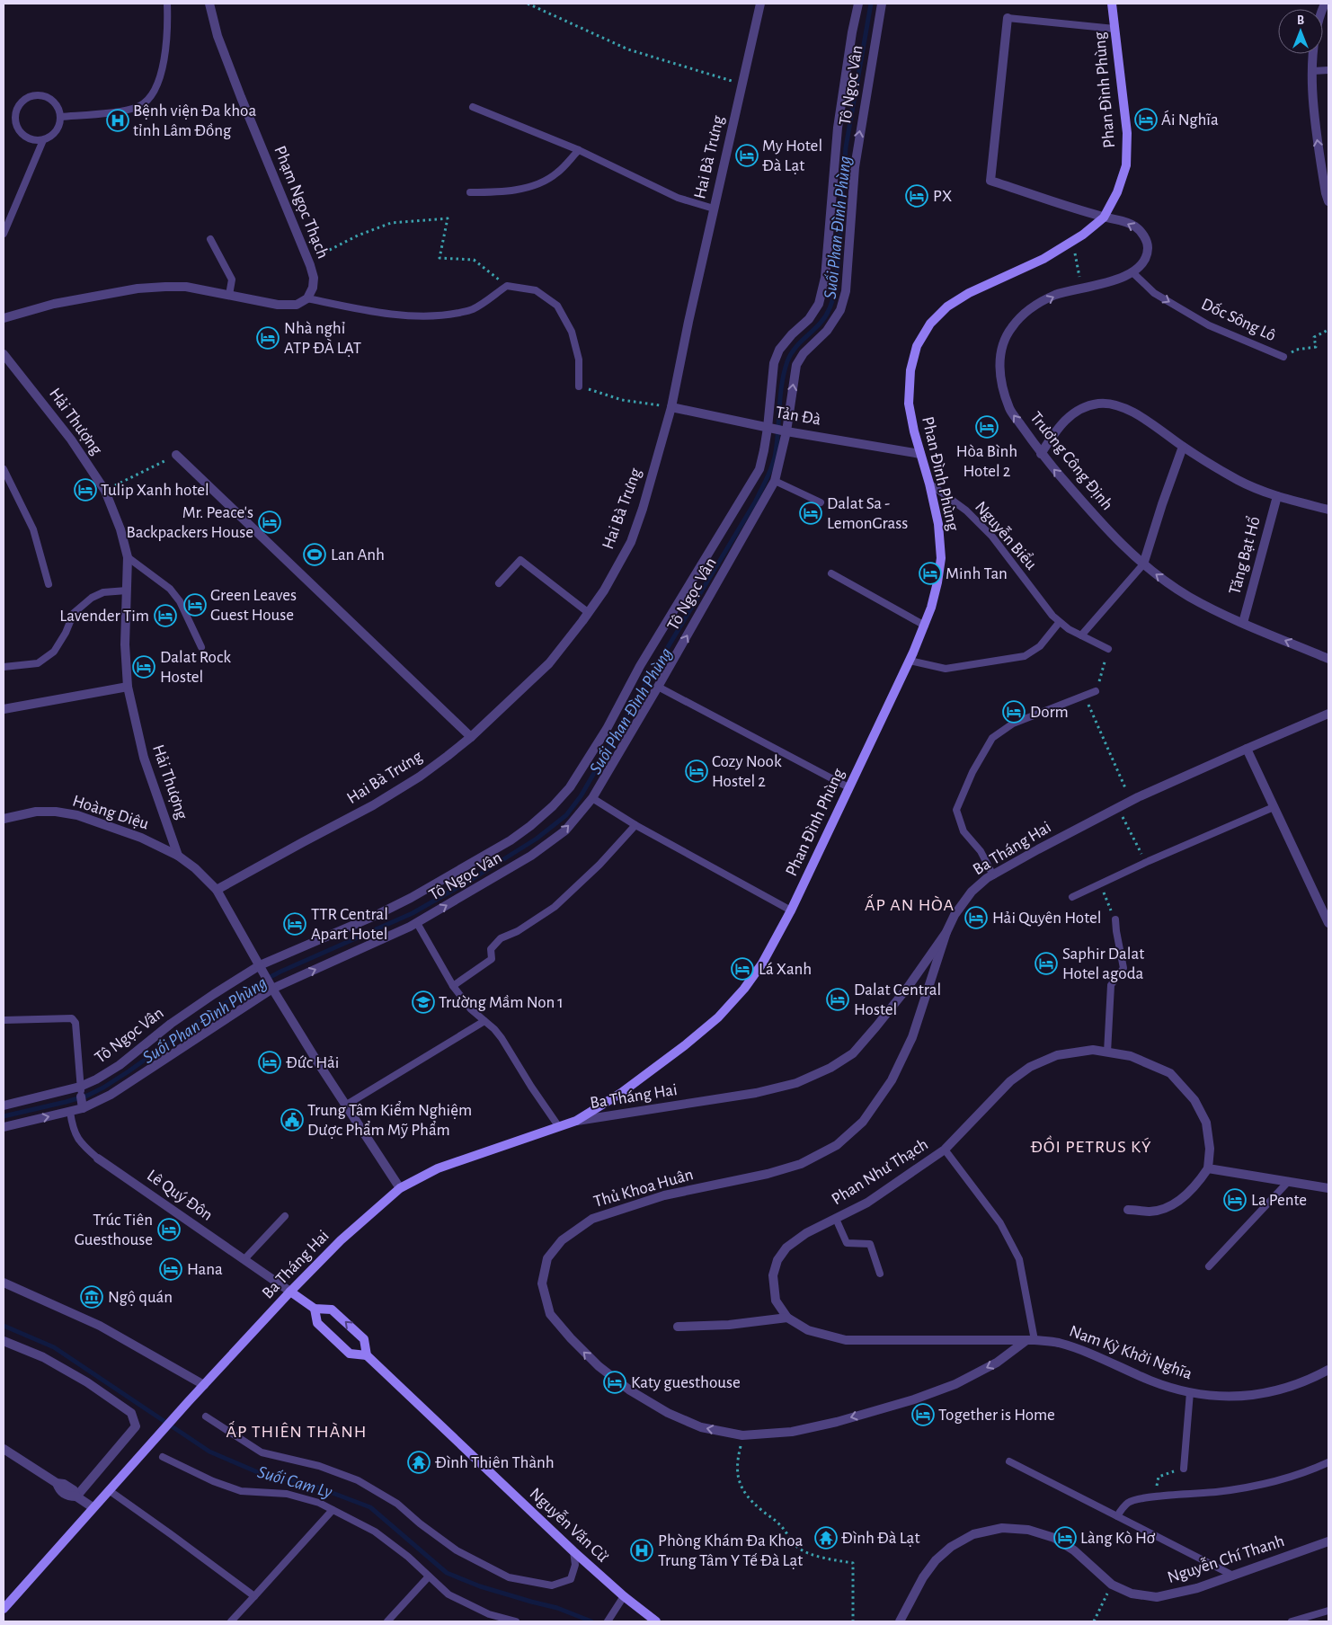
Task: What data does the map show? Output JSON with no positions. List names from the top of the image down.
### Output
{
  "streets": {
    "main road": ["Phan Đình Phùng", "Ba Tháng Hai", "Nguyễn Văn Cừ"],
    "street": [
      "Tô Ngọc Vân",
      "Hai Bà Trưng",
      "Phạm Ngọc Thạch",
      "Tản Đà",
      "Hải Thượng",
      "Trương Công Định",
      "Tăng Bạt Hổ",
      "Hoàng Diệu",
      "Phan Như Thạch",
      "Thủ Khoa Huân",
      "Lê Quý Đôn",
      "Nam Kỳ Khởi Nghĩa",
      "Nguyễn Chí Thanh"
    ],
    "lane": ["Dốc Sông Lô", "Nguyễn Biểu"]
  },
  "crossings": [
    ["Tô Ngọc Vân", "Tản Đà"],
    ["Tô Ngọc Vân", "Lê Quý Đôn"],
    ["Phan Đình Phùng", "Dốc Sông Lô"],
    ["Phan Đình Phùng", "Tản Đà"],
    ["Phan Đình Phùng", "Trương Công Định"],
    ["Phan Đình Phùng", "Nguyễn Biểu"],
    ["Phan Đình Phùng", "Ba Tháng Hai"],
    ["Hai Bà Trưng", "Tản Đà"],
    ["Dốc Sông Lô", "Trương Công Định"],
    ["Hải Thượng", "Hoàng Diệu"],
    ["Trương Công Định", "Tăng Bạt Hổ"],
    ["Ba Tháng Hai", "Thủ Khoa Huân"],
    ["Ba Tháng Hai", "Lê Quý Đôn"],
    ["Ba Tháng Hai", "Nguyễn Văn Cừ"],
    ["Phan Như Thạch", "Thủ Khoa Huân"],
    ["Phan Như Thạch", "Nam Kỳ Khởi Nghĩa"],
    ["Thủ Khoa Huân", "Nam Kỳ Khởi Nghĩa"],
    ["Lê Quý Đôn", "Nguyễn Văn Cừ"]
  ],
  "one_way": ["Dốc Sông Lô"],
  "districts": ["ẤP AN HÒA", "ĐỒI PETRUS KÝ", "ẤP THIÊN THÀNH"],
  "water": ["Suối Phan Đình Phùng", "Suối Cam Ly"],
  "places": {
    "hotel": [
      "Ái Nghĩa",
      "My Hotel Đà Lạt",
      "PX",
      "Nhà nghỉ ATP ĐÀ LẠT",
      "Hòa Bình Hotel 2",
      "Tulip Xanh hotel",
      "Dalat Sa - LemonGrass",
      "Mr. Peace's Backpackers House",
      "Minh Tan",
      "Green Leaves Guest House",
      "Lavender Tim",
      "Dalat Rock Hostel",
      "Dorm",
      "Cozy Nook Hostel 2",
      "Hải Quyên Hotel",
      "TTR Central Apart Hotel",
      "Saphir Dalat Hotel agoda",
      "Lá Xanh",
      "Dalat Central Hostel",
      "Đức Hải",
      "La Pente",
      "Trúc Tiên Guesthouse",
      "Hana",
      "Katy guesthouse",
      "Together is Home",
      "Làng Kò Hơ"
    ],
    "hospital": ["Bệnh viện Đa khoa tỉnh Lâm Đồng", "Phòng Khám Đa Khoa Trung Tâm Y Tế Đà Lạt"],
    "sports": ["Lan Anh"],
    "school or university": ["Trường Mầm Non 1"],
    "public building": ["Trung Tâm Kiểm Nghiệm Dược Phẩm Mỹ Phẩm"],
    "museum": ["Ngộ quán"],
    "temple": ["Đình Thiên Thành", "Đình Đà Lạt"]
  },
  "north": "top"
}
